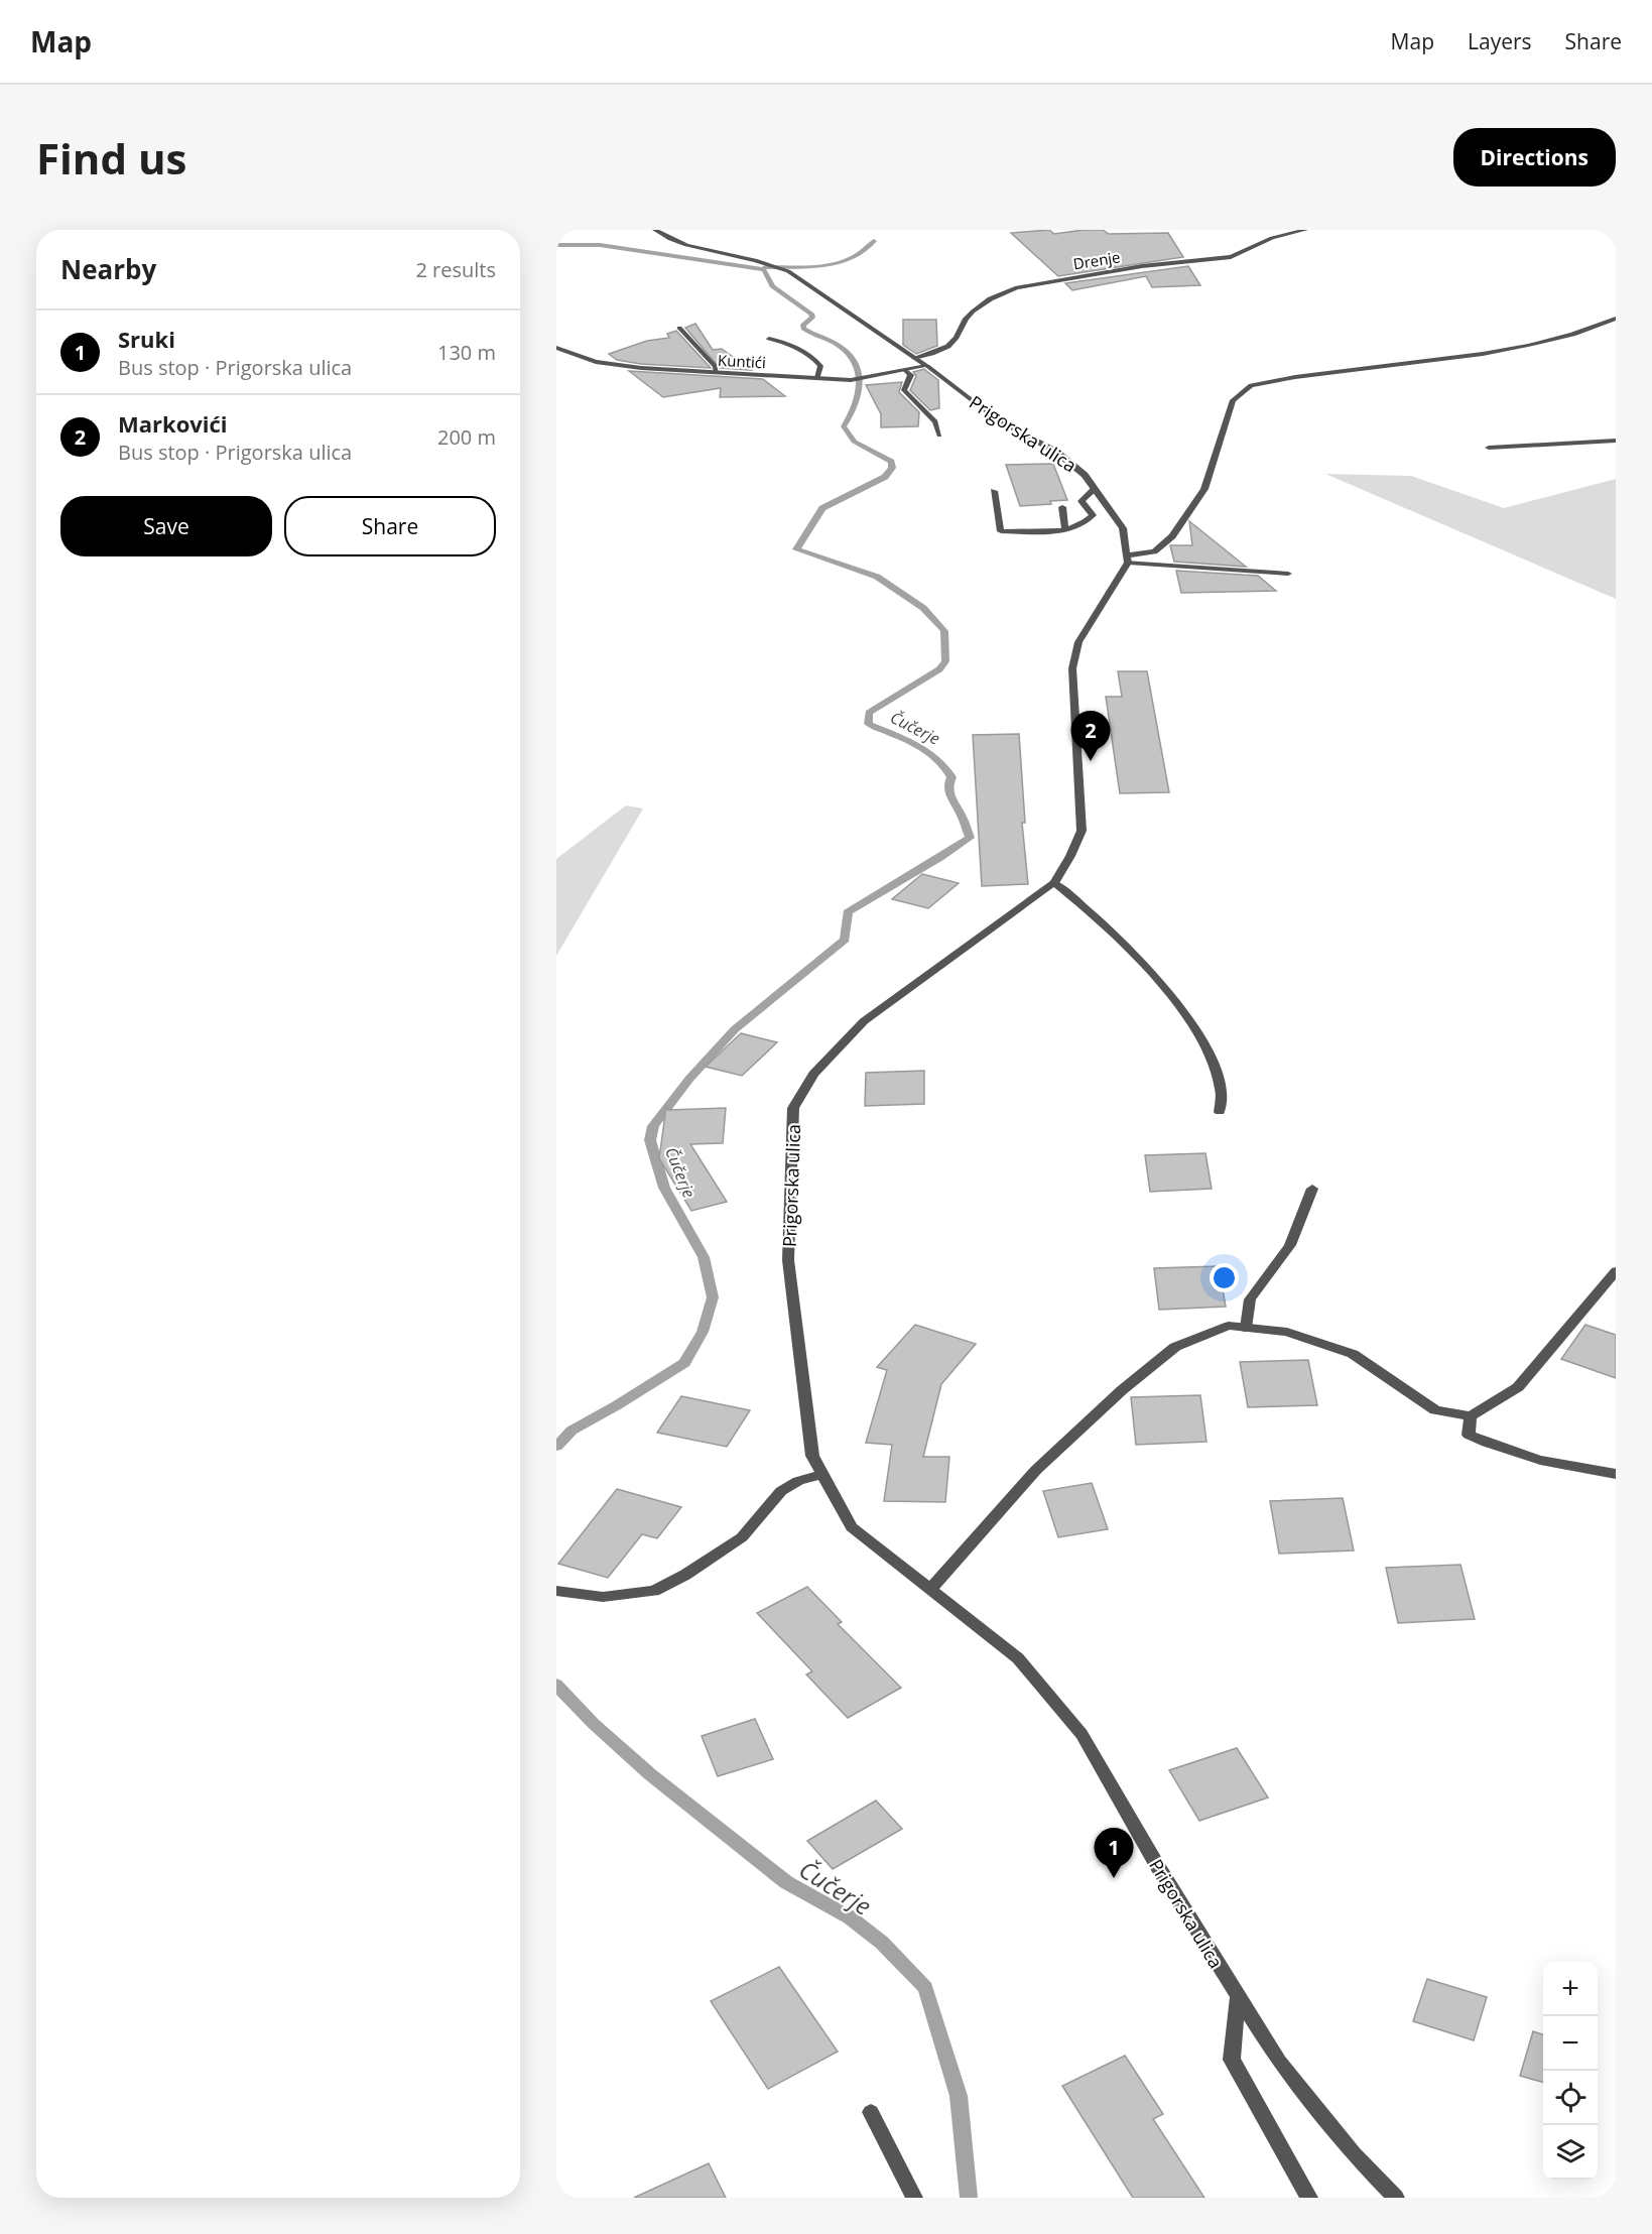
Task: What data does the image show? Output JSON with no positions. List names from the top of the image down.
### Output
{
  "streets": {
    "street": ["Drenje", "Kuntići", "Prigorska ulica"]
  },
  "crossings": [
    ["Drenje", "Prigorska ulica"],
    ["Kuntići", "Prigorska ulica"]
  ],
  "water": ["Čučerje"],
  "page": {
    "header": "Map",
    "nav": ["Map", "Layers", "Share"],
    "buttons": [
      "Directions",
      ["Save", "Share"]
    ],
    "title": "Find us",
    "heading": ["Nearby", "2 results"],
    "list": [
      {
        "mark": "1",
        "name": "Sruki",
        "note": "Bus stop · Prigorska ulica",
        "value": "130 m"
      },
      {
        "mark": "2",
        "name": "Markovići",
        "note": "Bus stop · Prigorska ulica",
        "value": "200 m"
      }
    ],
    "pins": ["2", "1"],
    "map_buttons": ["+", "−"]
  }
}
